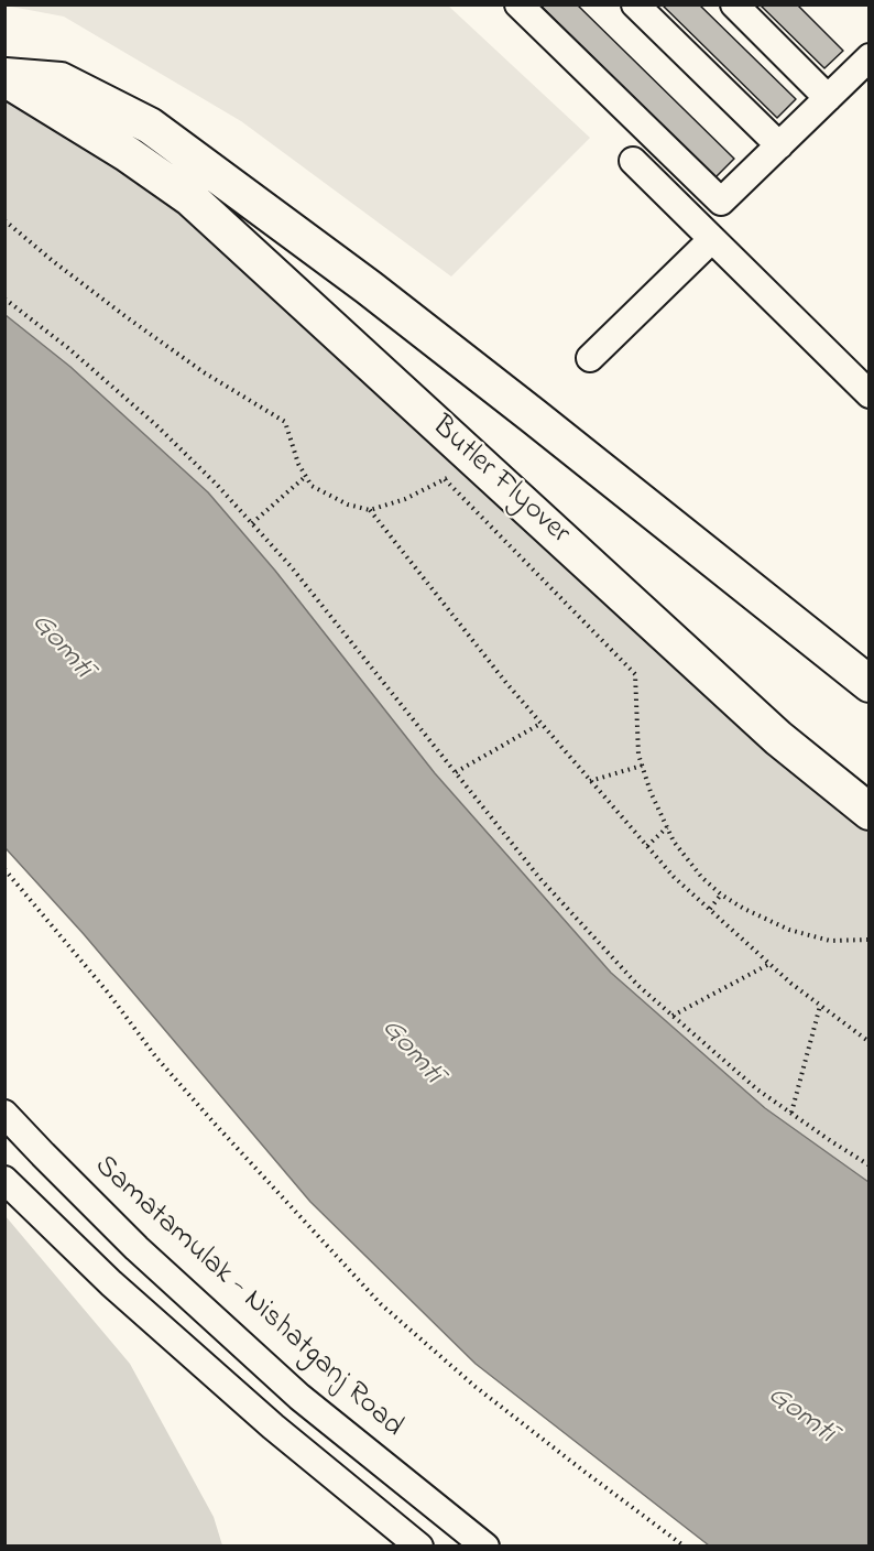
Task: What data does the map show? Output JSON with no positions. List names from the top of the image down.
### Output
{
  "streets": {
    "main road": ["Butler Flyover"],
    "street": ["Samatamulak - Nishatganj Road"]
  },
  "water": ["Gomtī"]
}
